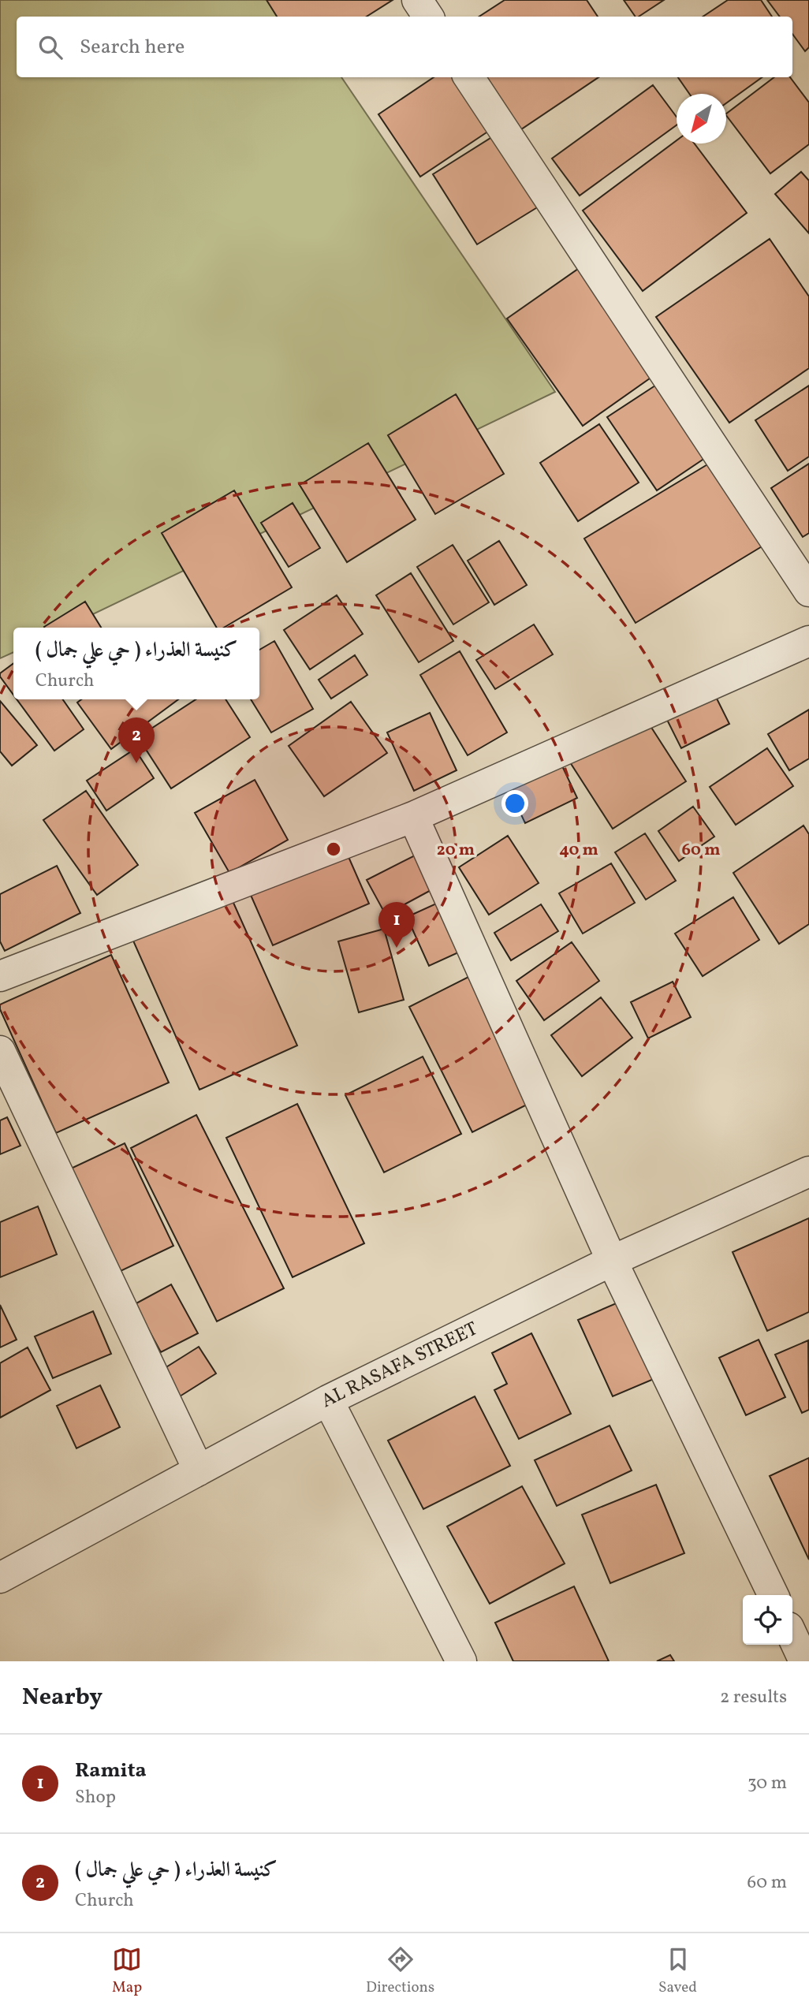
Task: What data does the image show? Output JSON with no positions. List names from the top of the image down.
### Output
{
  "streets": {
    "street": ["AL RASAFA STREET"]
  },
  "north": "bottom left",
  "page": {
    "search": "Search here",
    "popup": ["كنيسة العذراء ( حي علي جمال )", "Church"],
    "pins": ["2", "1"],
    "heading": ["Nearby", "2 results"],
    "list": [
      {
        "mark": "1",
        "name": "Ramita",
        "note": "Shop",
        "value": "30 m"
      },
      {
        "mark": "2",
        "name": "كنيسة العذراء ( حي علي جمال )",
        "note": "Church",
        "value": "60 m"
      }
    ],
    "nav": ["Map", "Directions", "Saved"]
  },
  "rings": ["20 m", "40 m", "60 m"]
}
